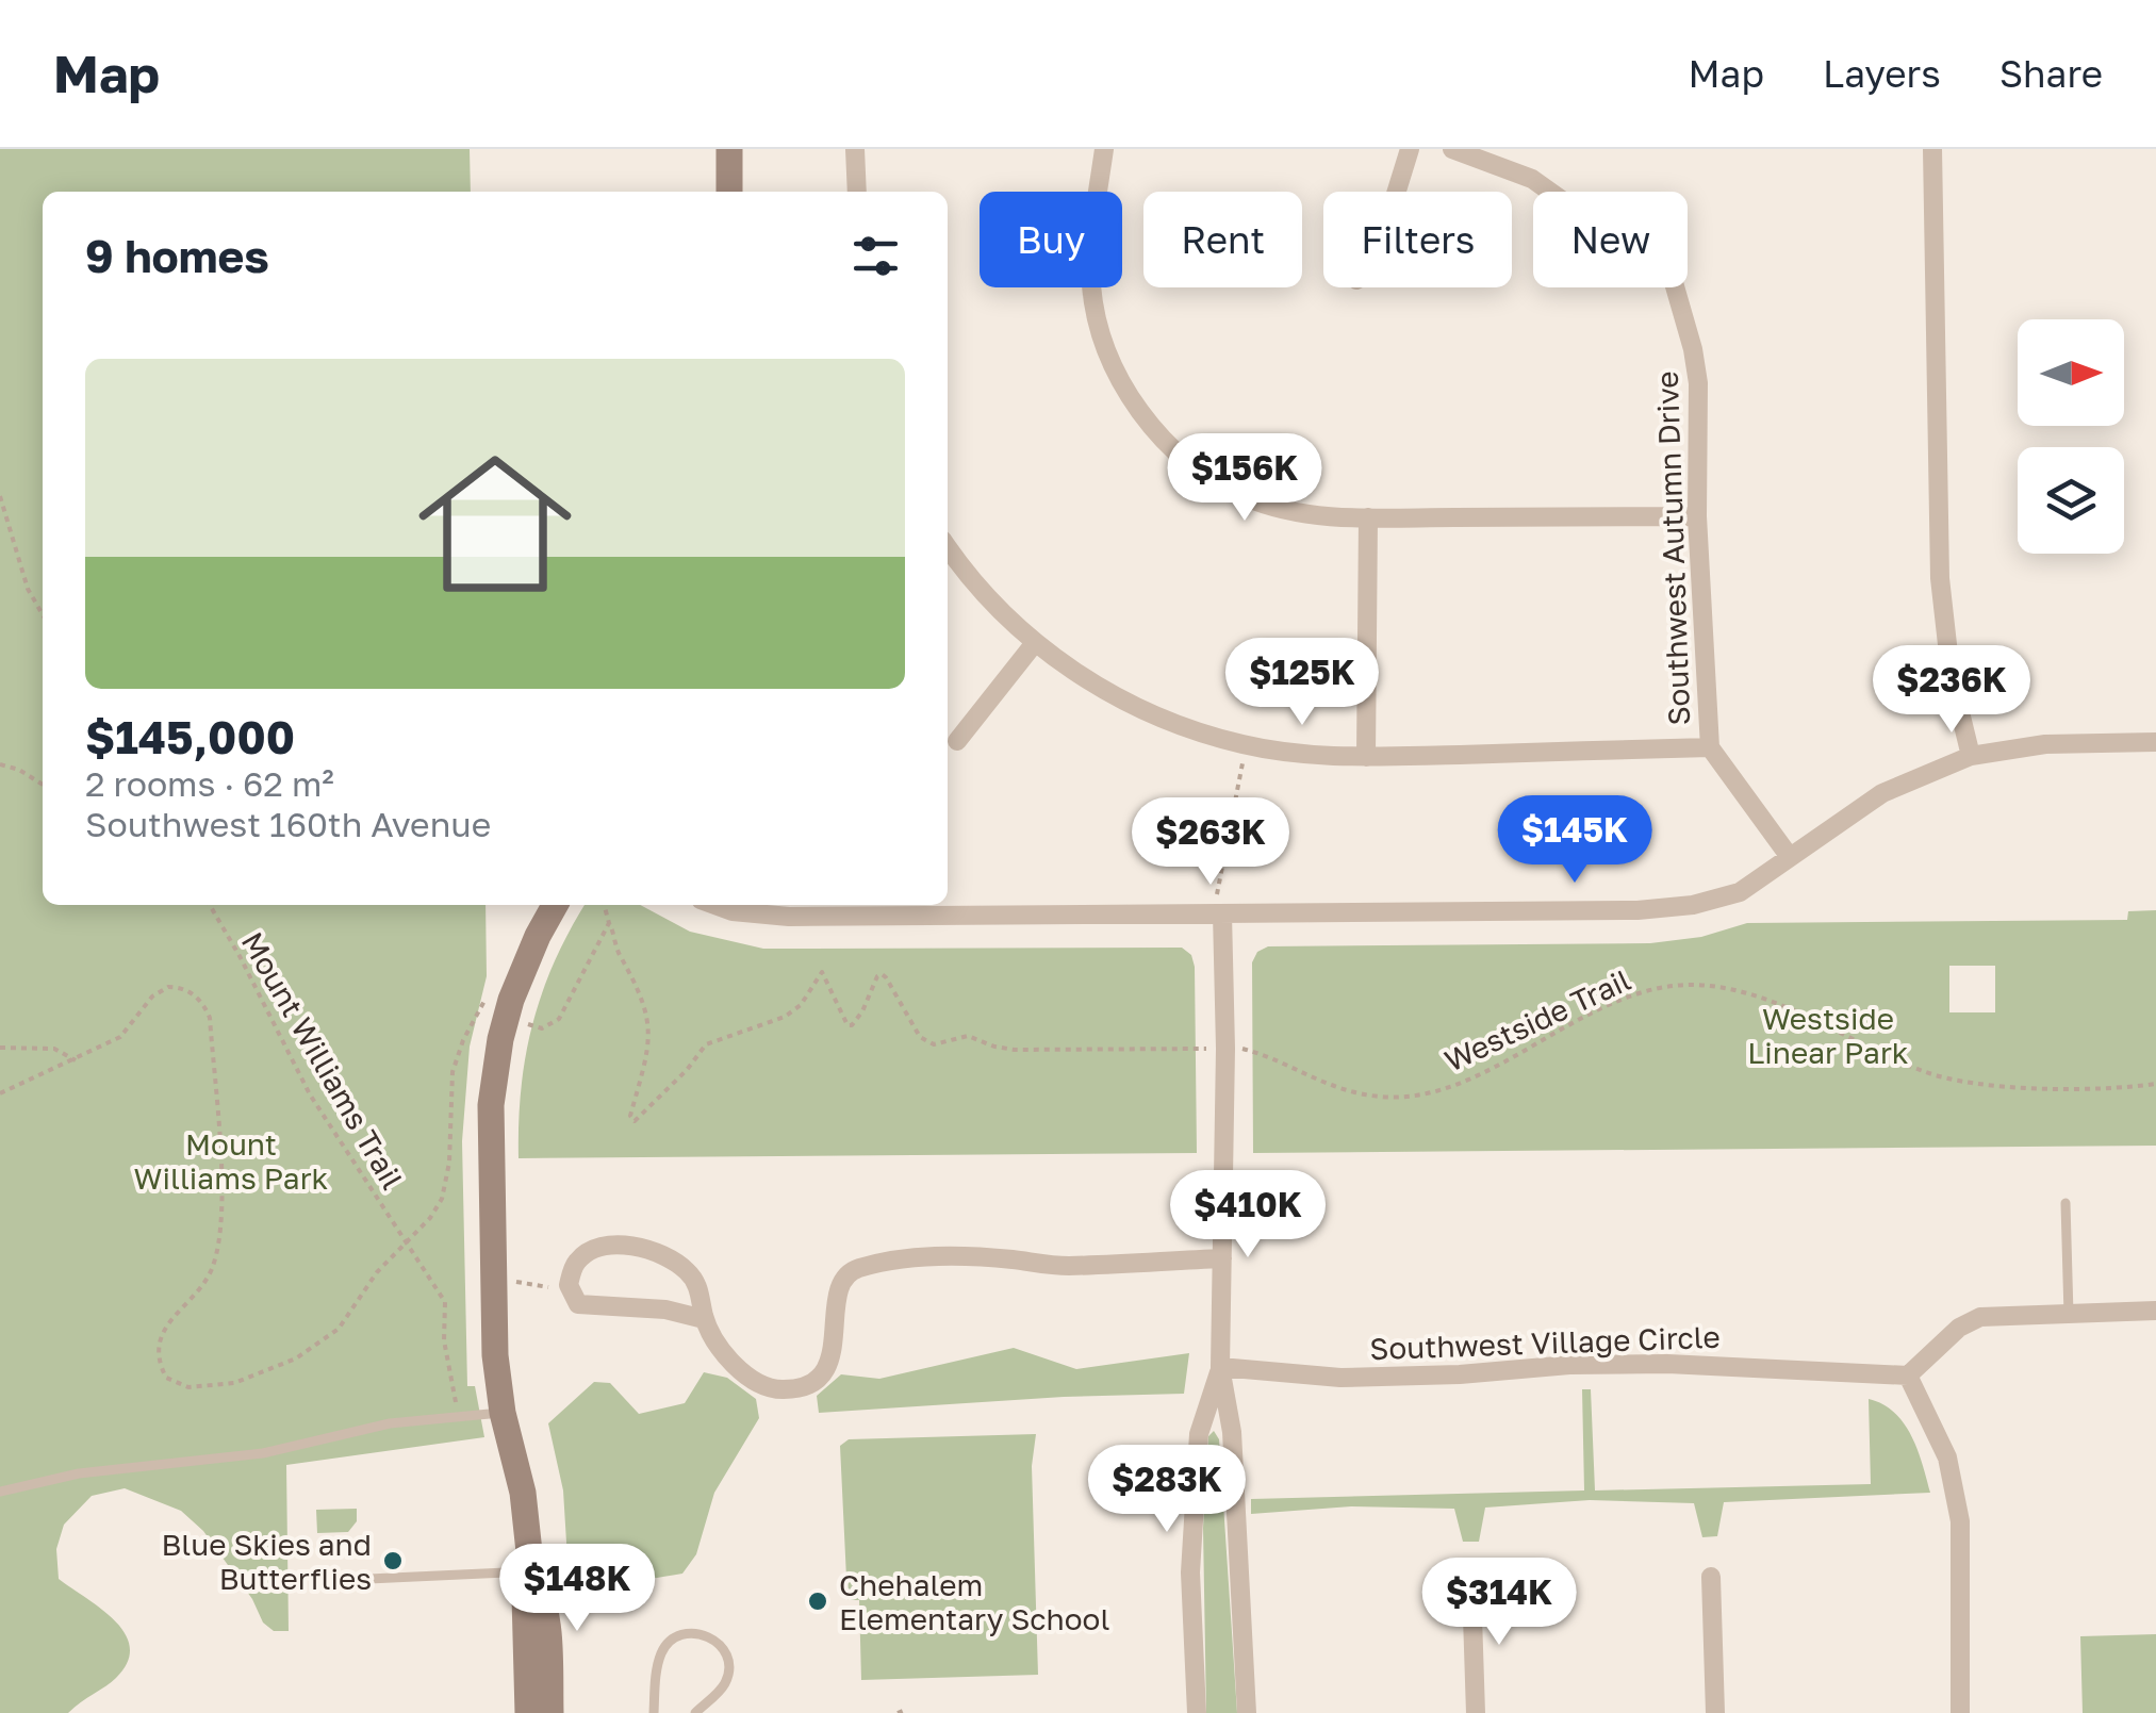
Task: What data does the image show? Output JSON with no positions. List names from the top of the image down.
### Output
{
  "streets": {
    "street": ["Southwest Autumn Drive", "Southwest Village Circle"],
    "path": ["Westside Trail", "Mount Williams Trail"]
  },
  "parks": ["Westside Linear Park", "Mount Williams Park"],
  "places": ["Blue Skies and Butterflies", "Chehalem Elementary School"],
  "north": "right",
  "page": {
    "header": "Map",
    "nav": ["Map", "Layers", "Share"],
    "chip": [
      "Buy",
      "Rent",
      "Filters",
      "New"
    ],
    "heading": "9 homes",
    "list": [
      {
        "name": "$145,000",
        "note": "2 rooms · 62 m² · Southwest 160th Avenue"
      }
    ],
    "price": [
      "$156K",
      "$125K",
      "$236K",
      "$145K",
      "$263K",
      "$410K",
      "$283K",
      "$148K",
      "$314K"
    ]
  }
}
